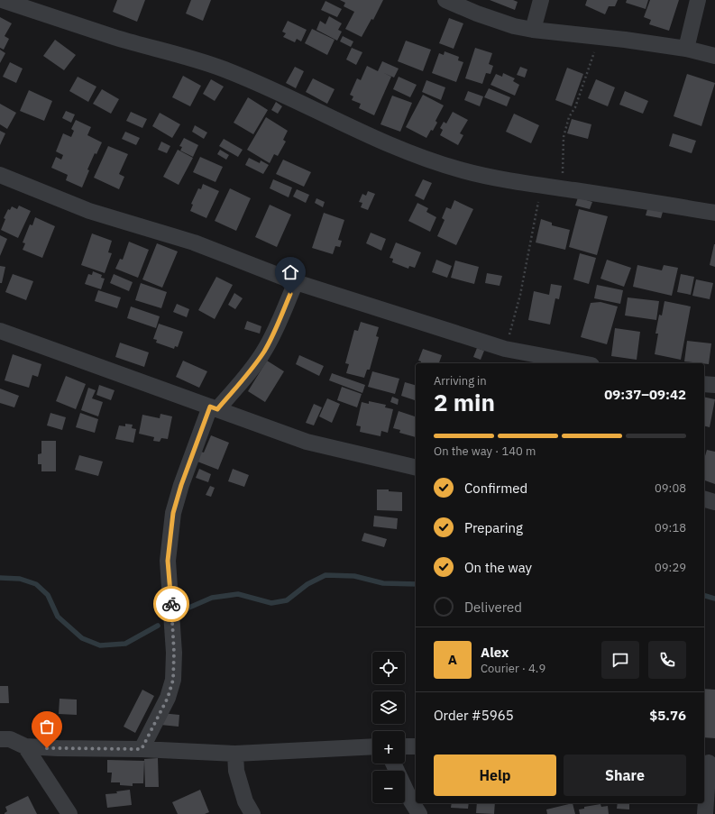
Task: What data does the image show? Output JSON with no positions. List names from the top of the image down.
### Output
{
  "page": {
    "heading": ["2 min", "Arriving in", "09:37–09:42"],
    "panel": [
      "Alex",
      "Courier · 4.9",
      "Order #5965",
      "$5.76"
    ],
    "bar": "On the way · 140 m",
    "list": [
      ["Confirmed", "09:08"],
      ["Preparing", "09:18"],
      ["On the way", "09:29"],
      "Delivered"
    ],
    "round": "A",
    "map_buttons": ["+", "−"],
    "buttons": ["Help", "Share"]
  }
}
